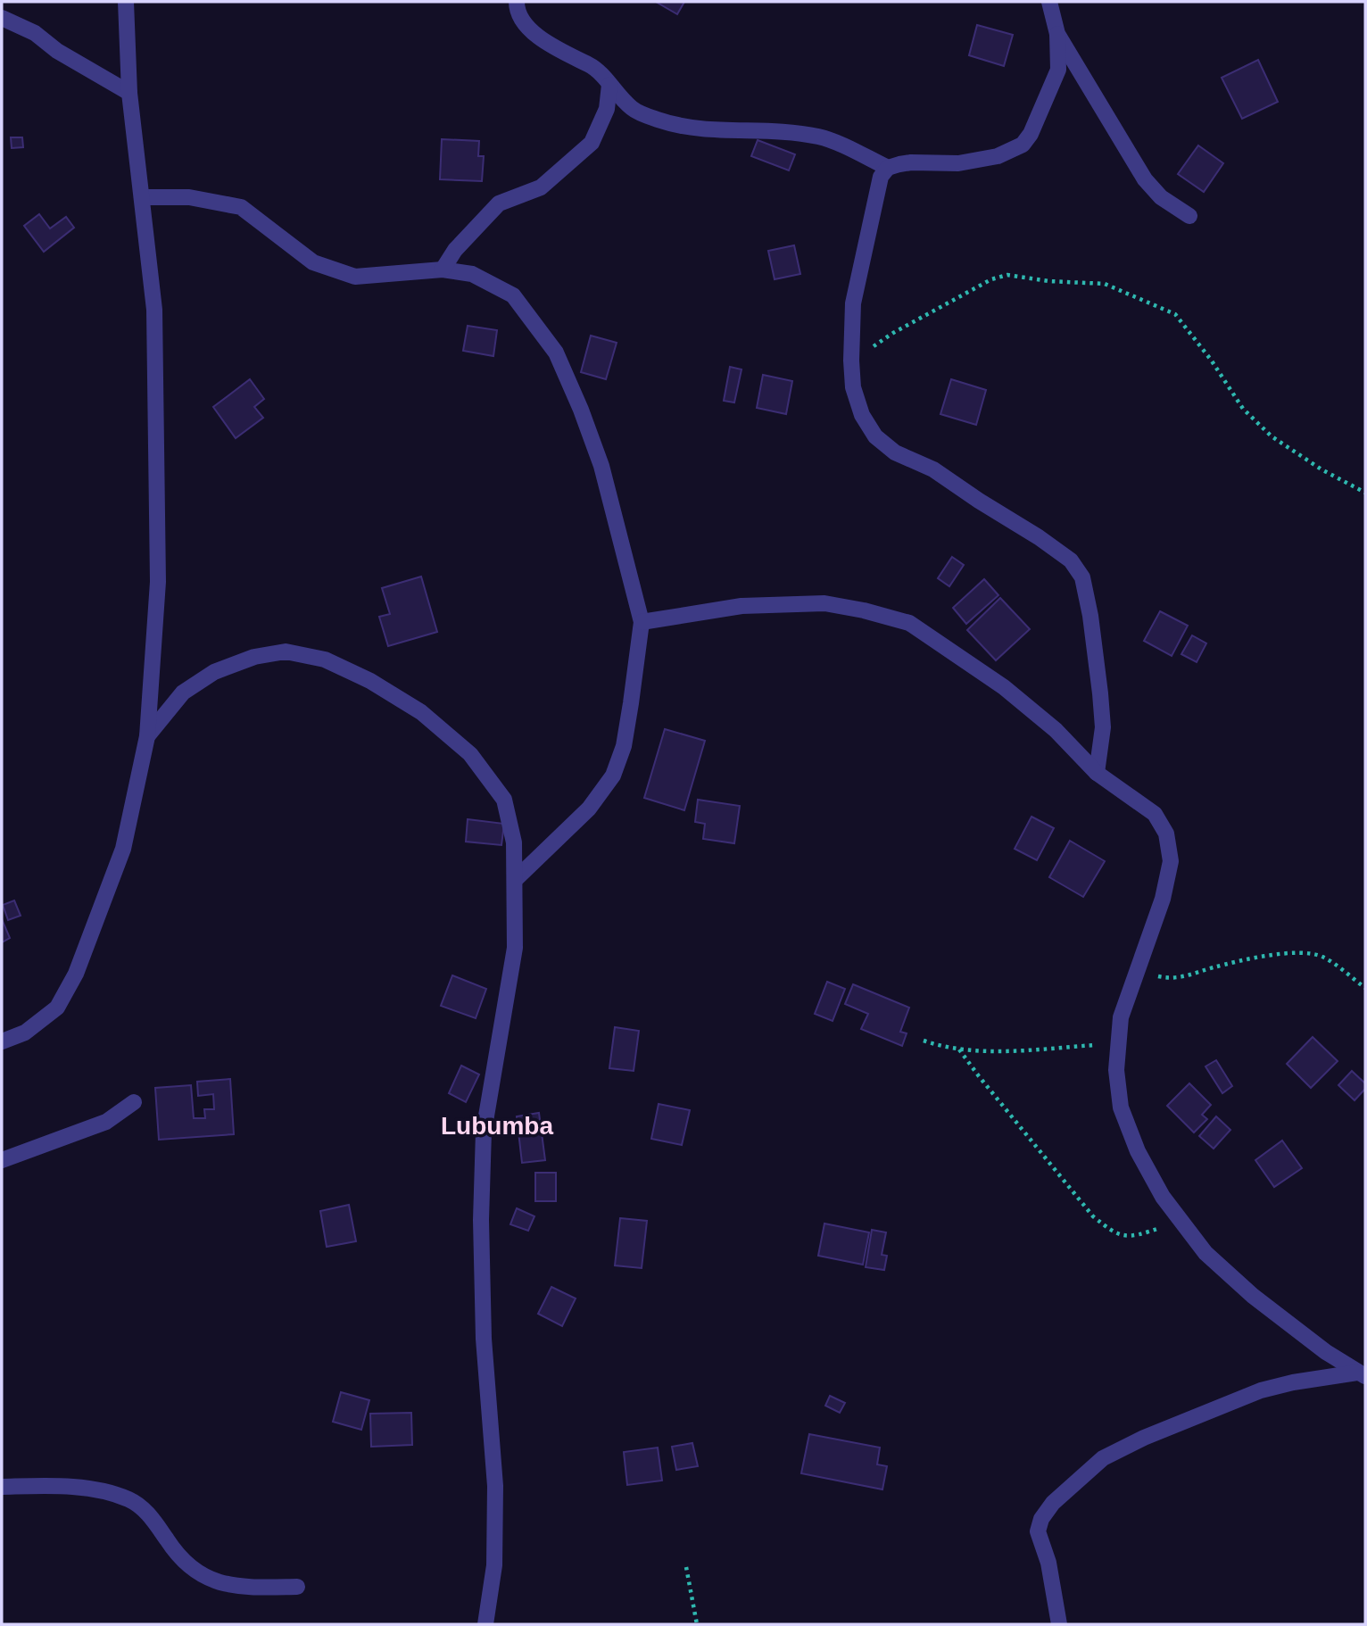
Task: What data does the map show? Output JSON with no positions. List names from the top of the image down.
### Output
{
  "districts": ["Lubumba"]
}
